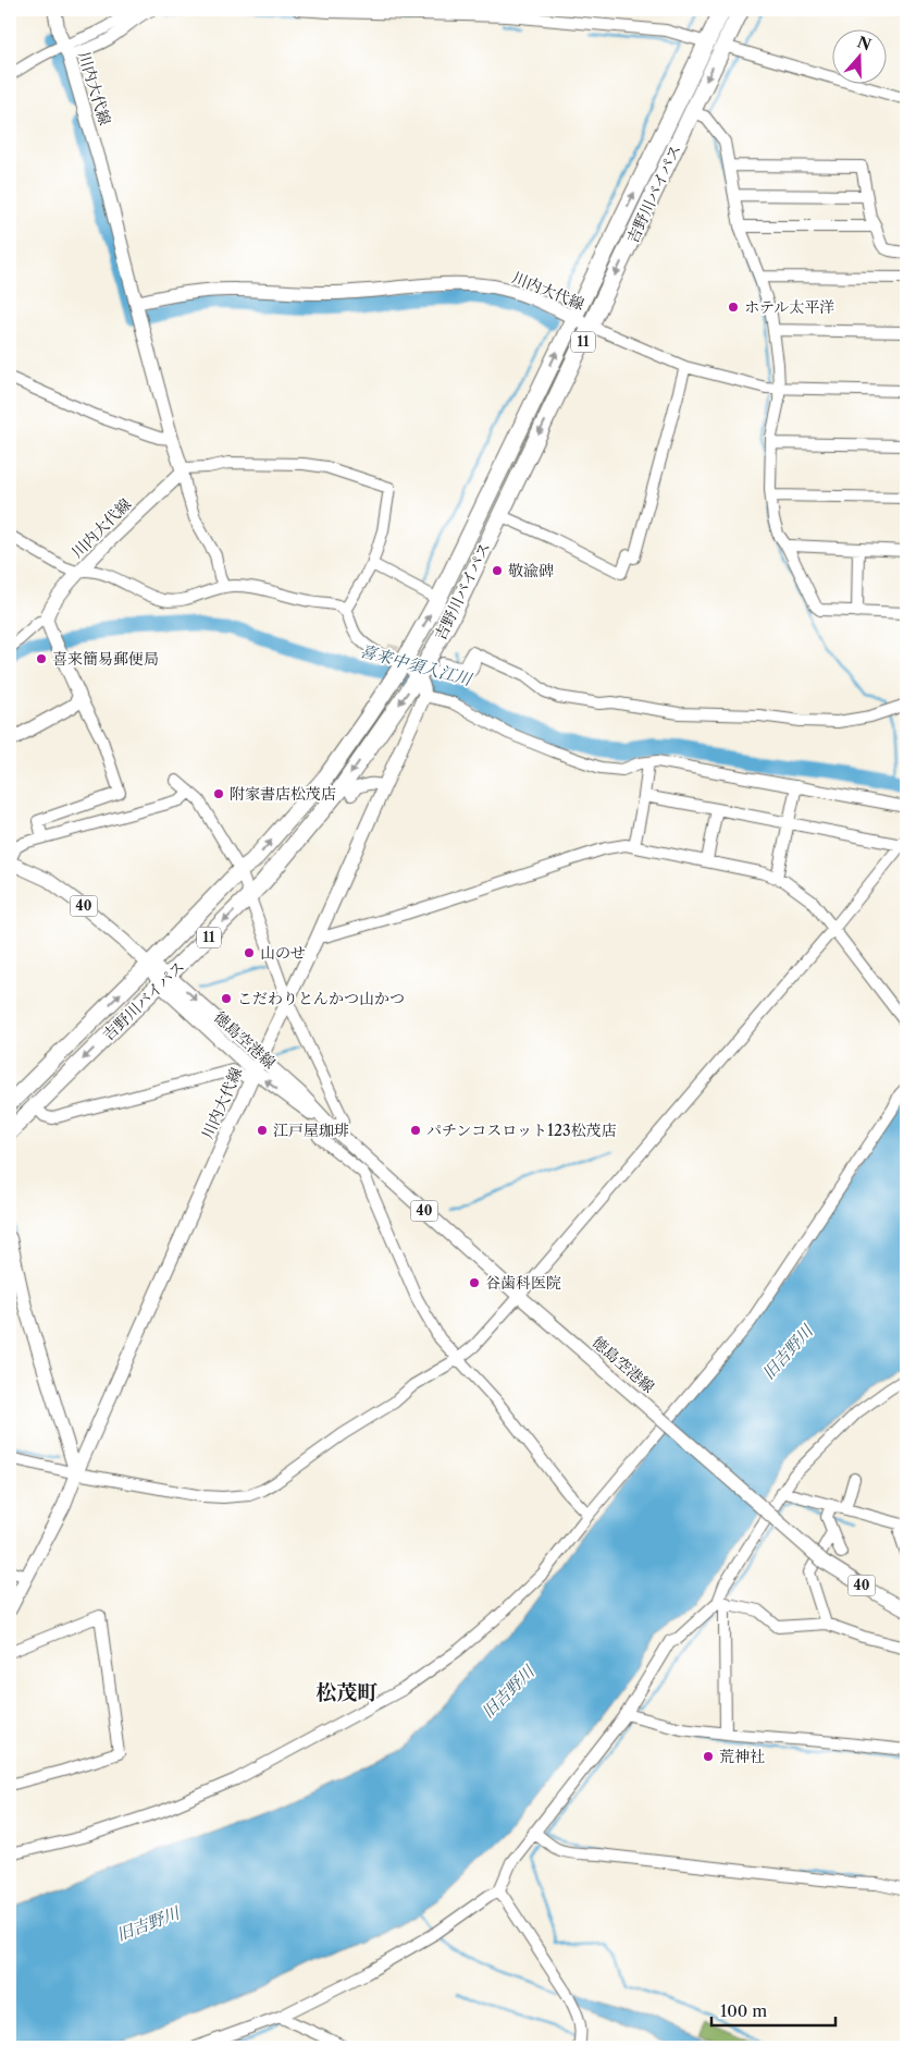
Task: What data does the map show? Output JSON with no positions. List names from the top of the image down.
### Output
{
  "streets": {
    "highway": ["吉野川バイパス", "11"],
    "main road": ["川内大代線", "40", "徳島空港線"]
  },
  "crossings": [
    ["川内大代線", "吉野川バイパス"],
    ["川内大代線", "徳島空港線"],
    ["吉野川バイパス", "徳島空港線"]
  ],
  "districts": ["松茂町"],
  "water": ["喜来中須入江川", "旧吉野川"],
  "places": [
    "ホテル太平洋",
    "敬渝碑",
    "喜来簡易郵便局",
    "附家書店松茂店",
    "山のせ",
    "こだわりとんかつ山かつ",
    "江戸屋珈琲",
    "パチンコスロット123松茂店",
    "谷歯科医院",
    "荒神社"
  ],
  "scale_bar": "100 m",
  "north": "top"
}
